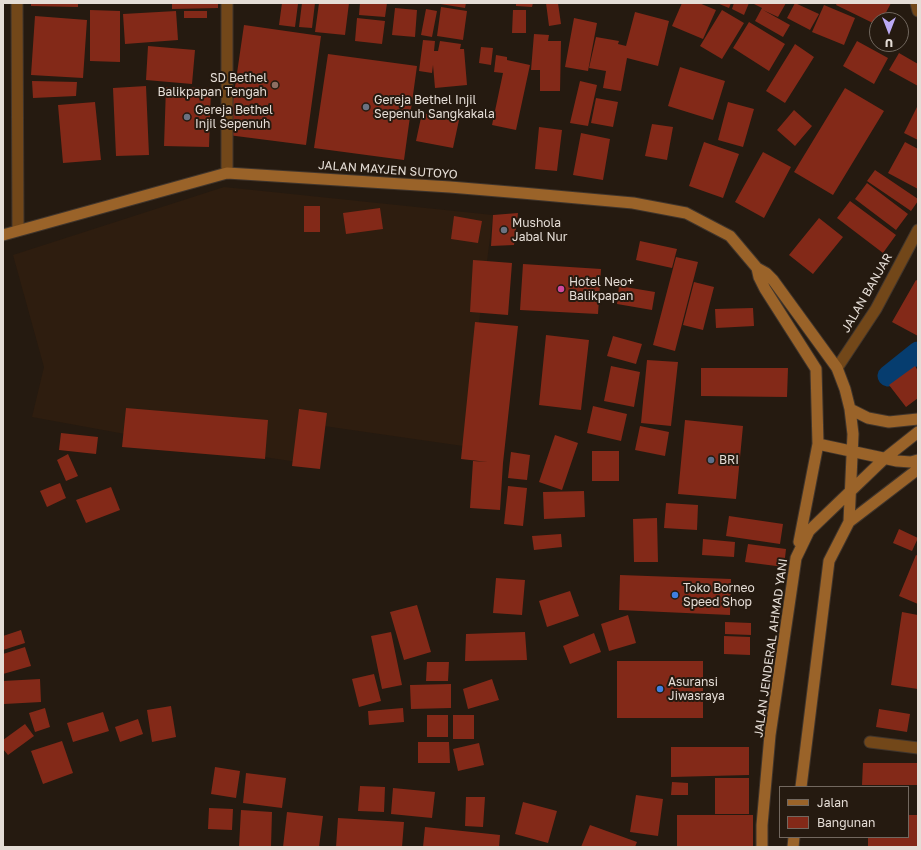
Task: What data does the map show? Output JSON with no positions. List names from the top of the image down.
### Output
{
  "streets": {
    "main road": ["JALAN MAYJEN SUTOYO", "JALAN JENDERAL AHMAD YANI"],
    "street": ["JALAN BANJAR"]
  },
  "crossings": [
    ["JALAN MAYJEN SUTOYO", "JALAN BANJAR"],
    ["JALAN MAYJEN SUTOYO", "JALAN JENDERAL AHMAD YANI"]
  ],
  "places": [
    "SD Bethel Balikpapan Tengah",
    "Gereja Bethel Injil Sepenuh Sangkakala",
    "Gereja Bethel Injil Sepenuh",
    "Mushola Jabal Nur",
    "Hotel Neo+ Balikpapan",
    "BRI",
    "Toko Borneo Speed Shop",
    "Asuransi Jiwasraya"
  ],
  "legend": ["Jalan", "Bangunan"],
  "north": "bottom"
}
